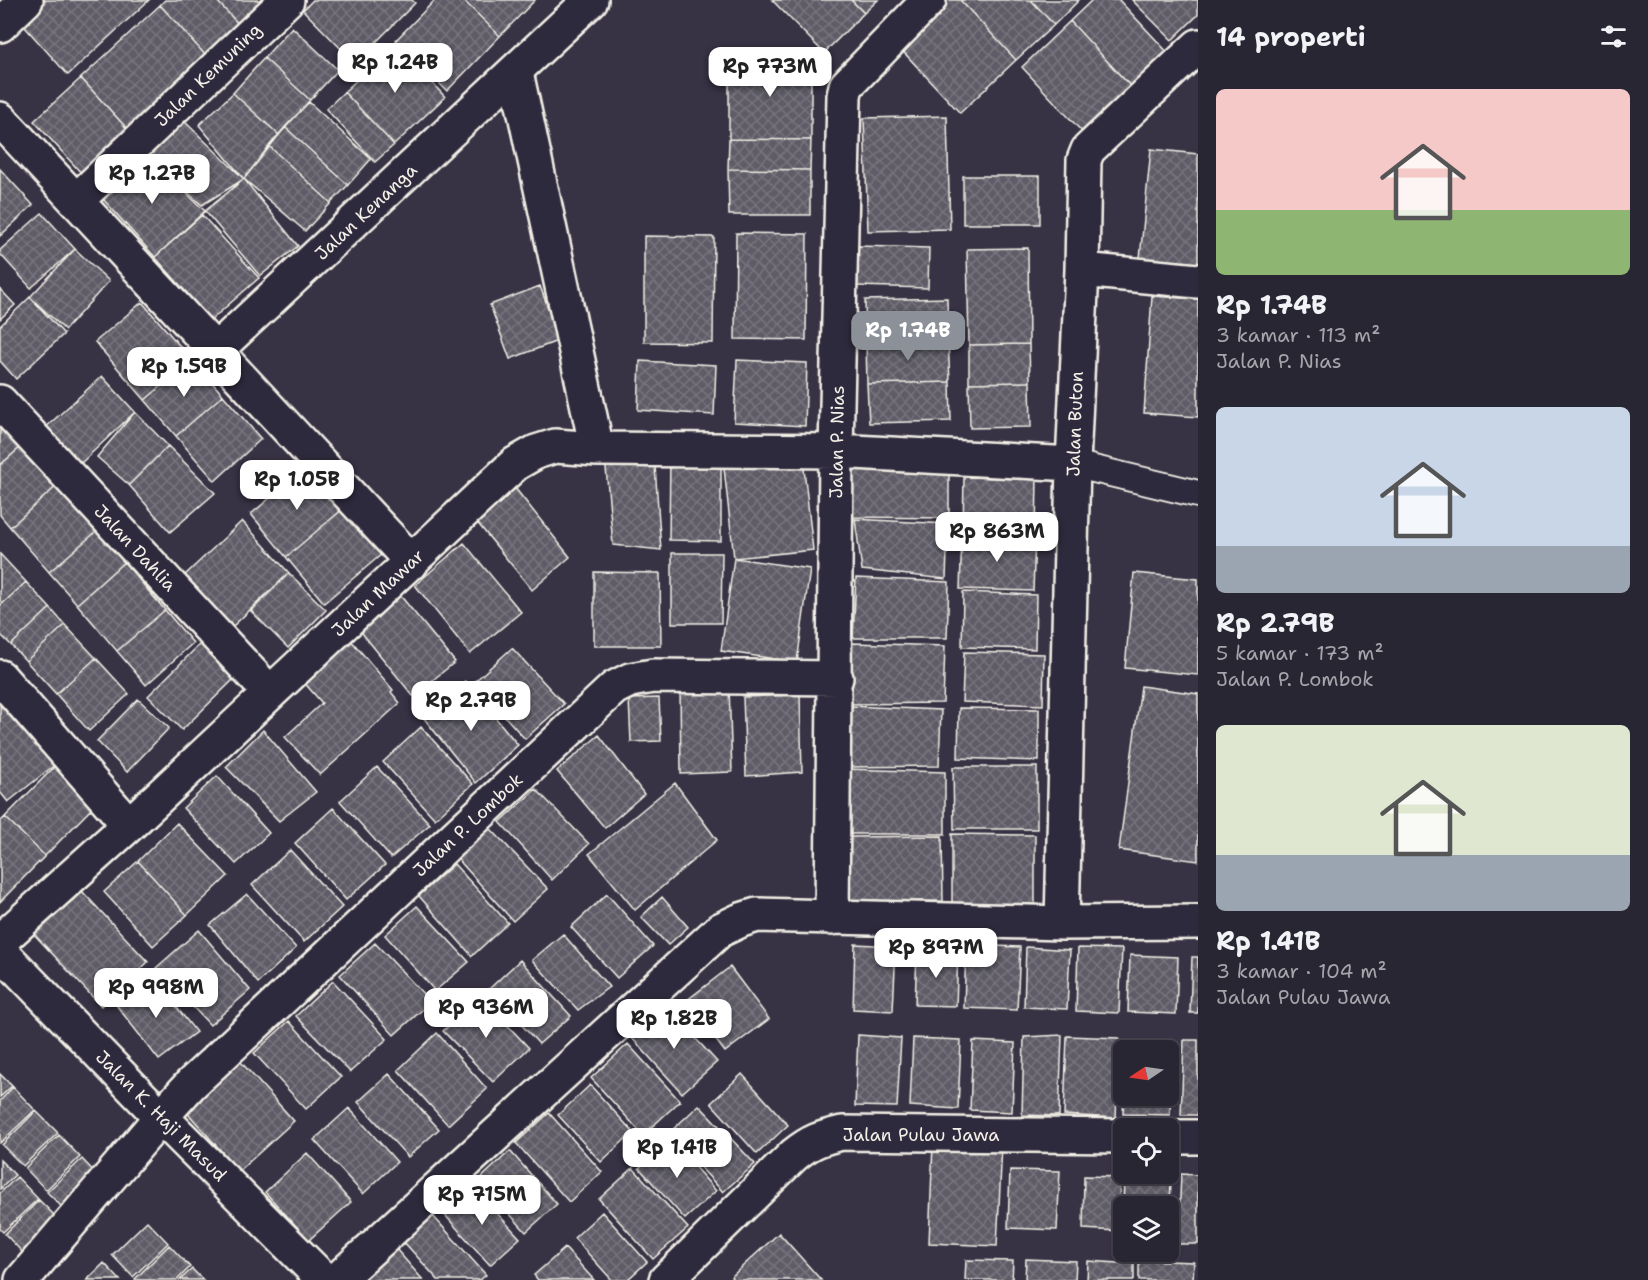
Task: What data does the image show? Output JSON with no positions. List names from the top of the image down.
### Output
{
  "streets": {
    "street": [
      "Jalan Kemuning",
      "Jalan Kenanga",
      "Jalan Buton",
      "Jalan P. Nias",
      "Jalan Dahlia",
      "Jalan Mawar",
      "Jalan P. Lombok",
      "Jalan K. Haji Masud",
      "Jalan Pulau Jawa"
    ]
  },
  "crossings": [
    ["Jalan Buton", "Jalan Mawar"],
    ["Jalan P. Nias", "Jalan Mawar"],
    ["Jalan P. Nias", "Jalan P. Lombok"],
    ["Jalan Dahlia", "Jalan Mawar"],
    ["Jalan P. Lombok", "Jalan K. Haji Masud"]
  ],
  "north": "left",
  "page": {
    "heading": "14 properti",
    "price": [
      "Rp 1.24B",
      "Rp 773M",
      "Rp 1.27B",
      "Rp 1.74B",
      "Rp 1.59B",
      "Rp 1.05B",
      "Rp 863M",
      "Rp 2.79B",
      "Rp 897M",
      "Rp 998M",
      "Rp 936M",
      "Rp 1.82B",
      "Rp 1.41B",
      "Rp 715M"
    ],
    "list": [
      {
        "name": "Rp 1.74B",
        "note": "3 kamar · 113 m² · Jalan P. Nias"
      },
      {
        "name": "Rp 2.79B",
        "note": "5 kamar · 173 m² · Jalan P. Lombok"
      },
      {
        "name": "Rp 1.41B",
        "note": "3 kamar · 104 m² · Jalan Pulau Jawa"
      }
    ]
  }
}
